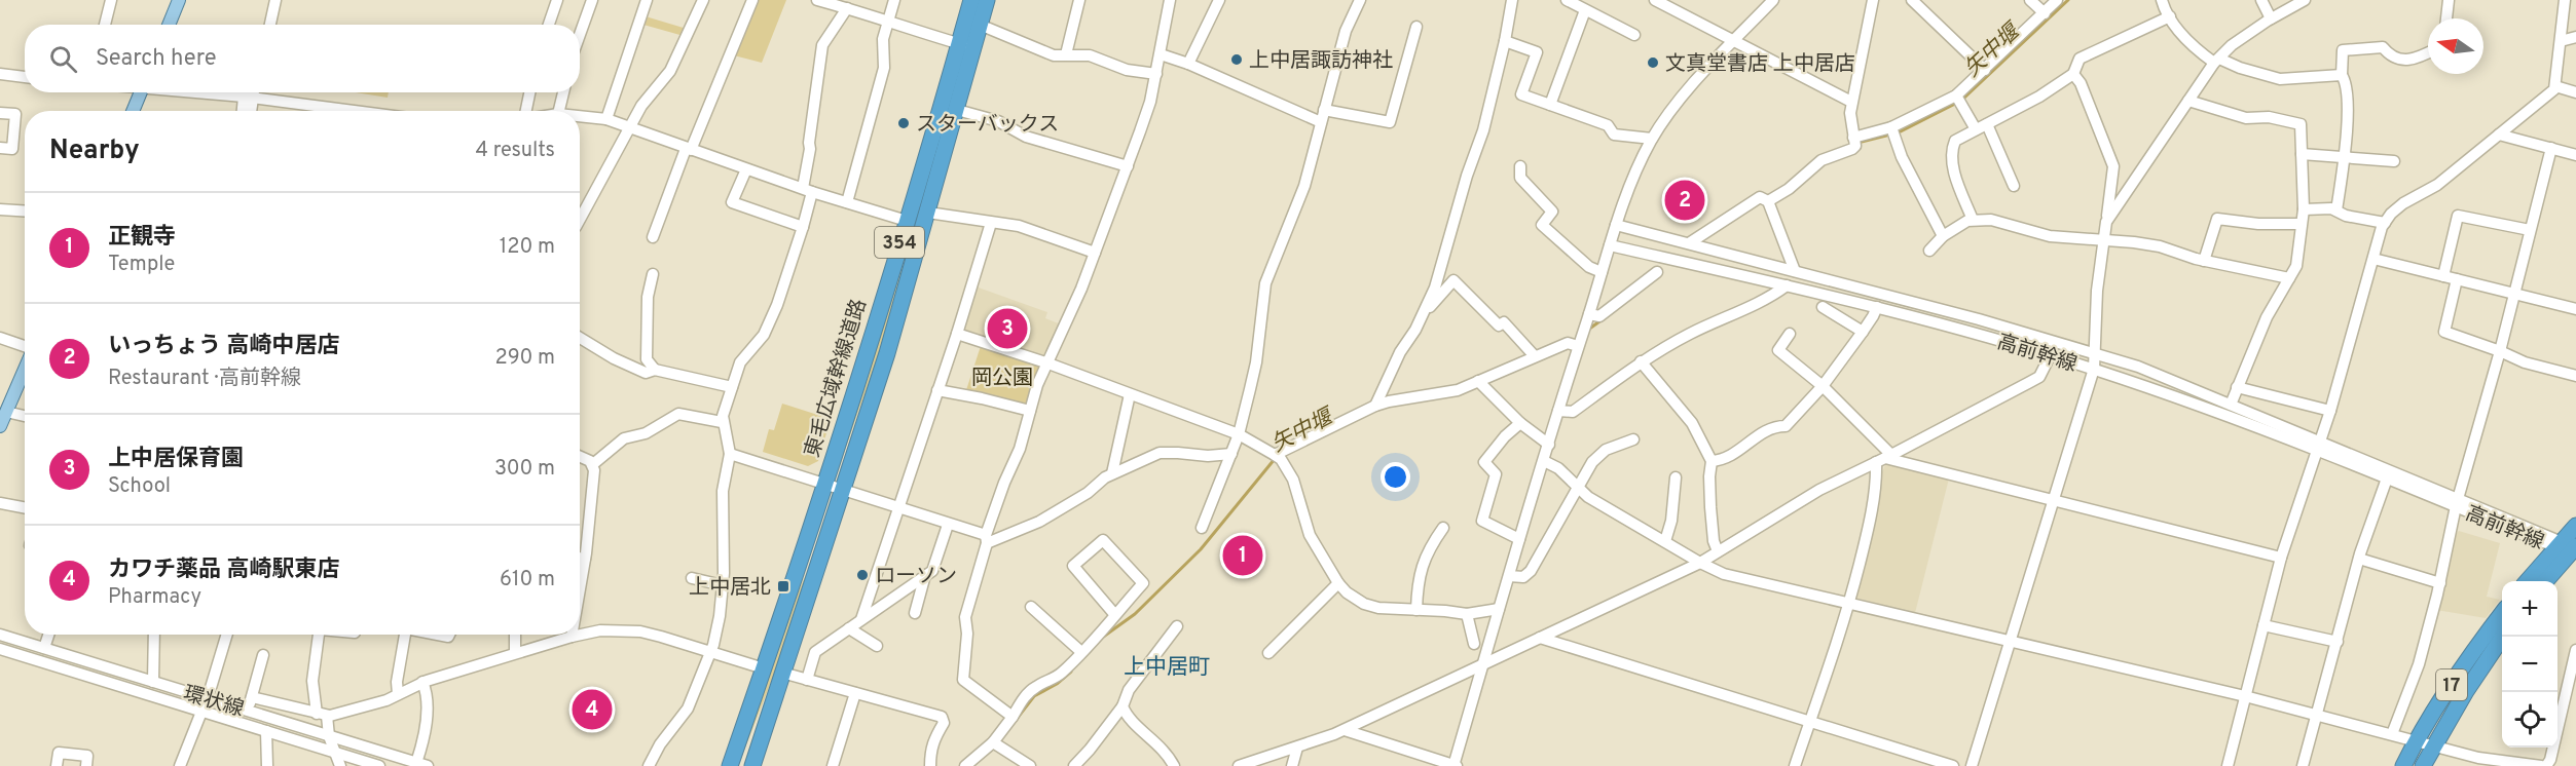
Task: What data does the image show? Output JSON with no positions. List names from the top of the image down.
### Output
{
  "streets": {
    "highway": ["354", "東毛広域幹線道路", "17"],
    "street": ["高前幹線", "環状線"]
  },
  "districts": ["上中居町"],
  "water": ["矢中堰"],
  "parks": ["岡公園"],
  "places": {
    "other": [
      "上中居諏訪神社",
      "文真堂書店 上中居店",
      "スターバックス",
      "ローソン"
    ],
    "transit": ["上中居北"]
  },
  "north": "left",
  "page": {
    "search": "Search here",
    "heading": ["Nearby", "4 results"],
    "pins": [
      "2",
      "3",
      "1",
      "4"
    ],
    "list": [
      {
        "mark": "1",
        "name": "正観寺",
        "note": "Temple",
        "value": "120 m"
      },
      {
        "mark": "2",
        "name": "いっちょう 高崎中居店",
        "note": "Restaurant · 高前幹線",
        "value": "290 m"
      },
      {
        "mark": "3",
        "name": "上中居保育園",
        "note": "School",
        "value": "300 m"
      },
      {
        "mark": "4",
        "name": "カワチ薬品 高崎駅東店",
        "note": "Pharmacy",
        "value": "610 m"
      }
    ],
    "map_buttons": ["+", "−"]
  }
}
